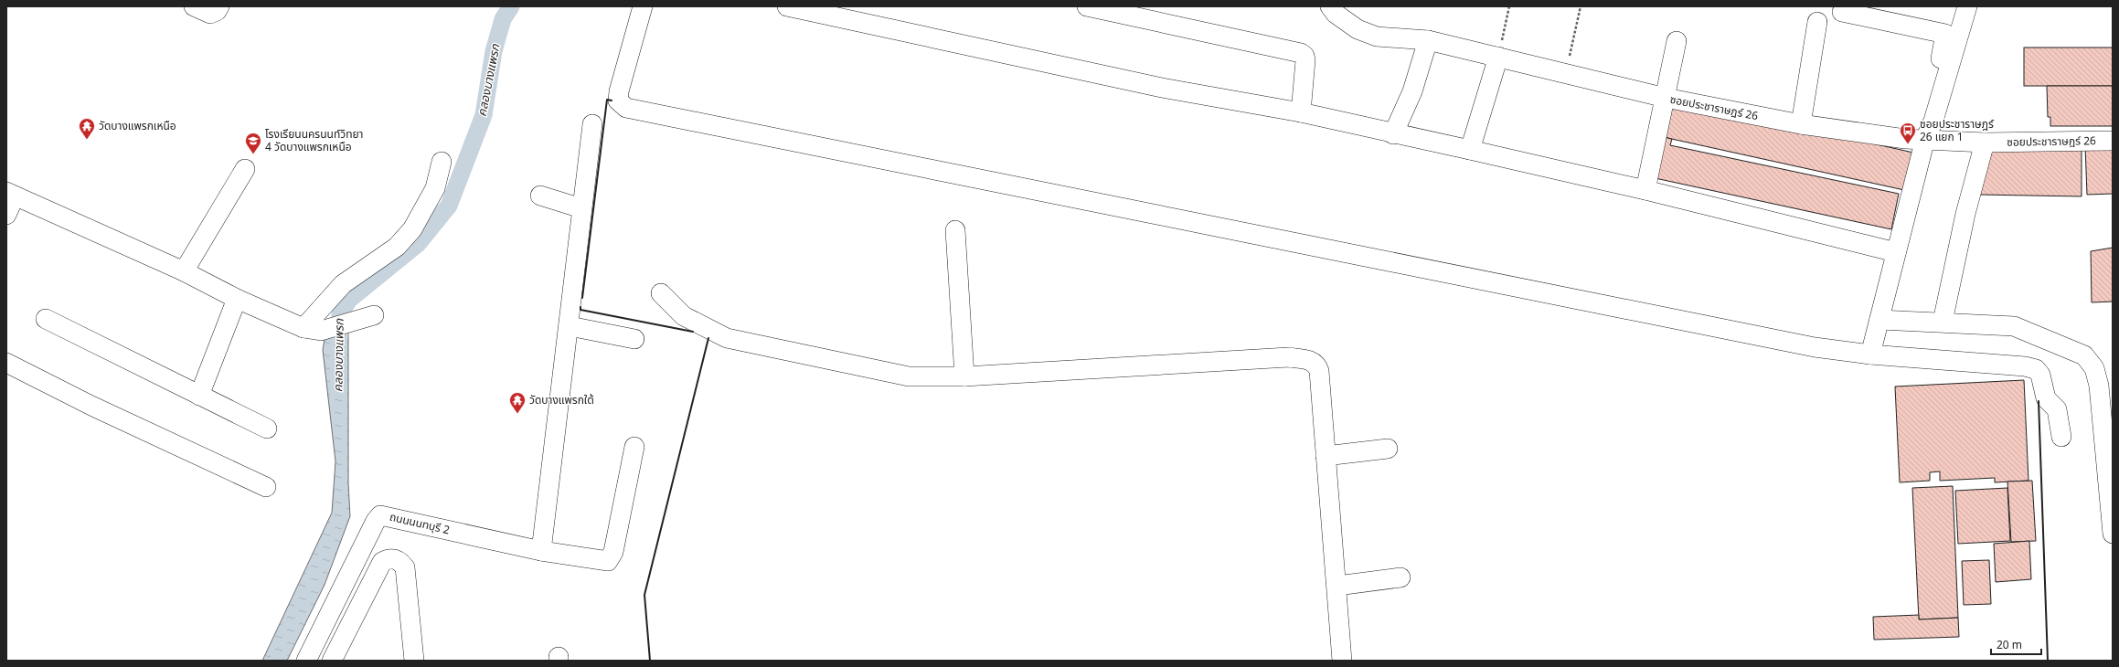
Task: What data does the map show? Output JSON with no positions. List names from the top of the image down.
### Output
{
  "streets": {
    "street": ["ซอยประชาราษฎร์ 26", "ถนนนนทบุรี 2"]
  },
  "water": ["คลองบางแพรก"],
  "places": {
    "temple": ["วัดบางแพรกเหนือ", "วัดบางแพรกใต้"],
    "bus stop": ["ซอยประชาราษฎร์ 26 แยก 1"],
    "school or university": ["โรงเรียนนครนนท์วิทยา 4 วัดบางแพรกเหนือ"]
  },
  "scale_bar": "20 m"
}
